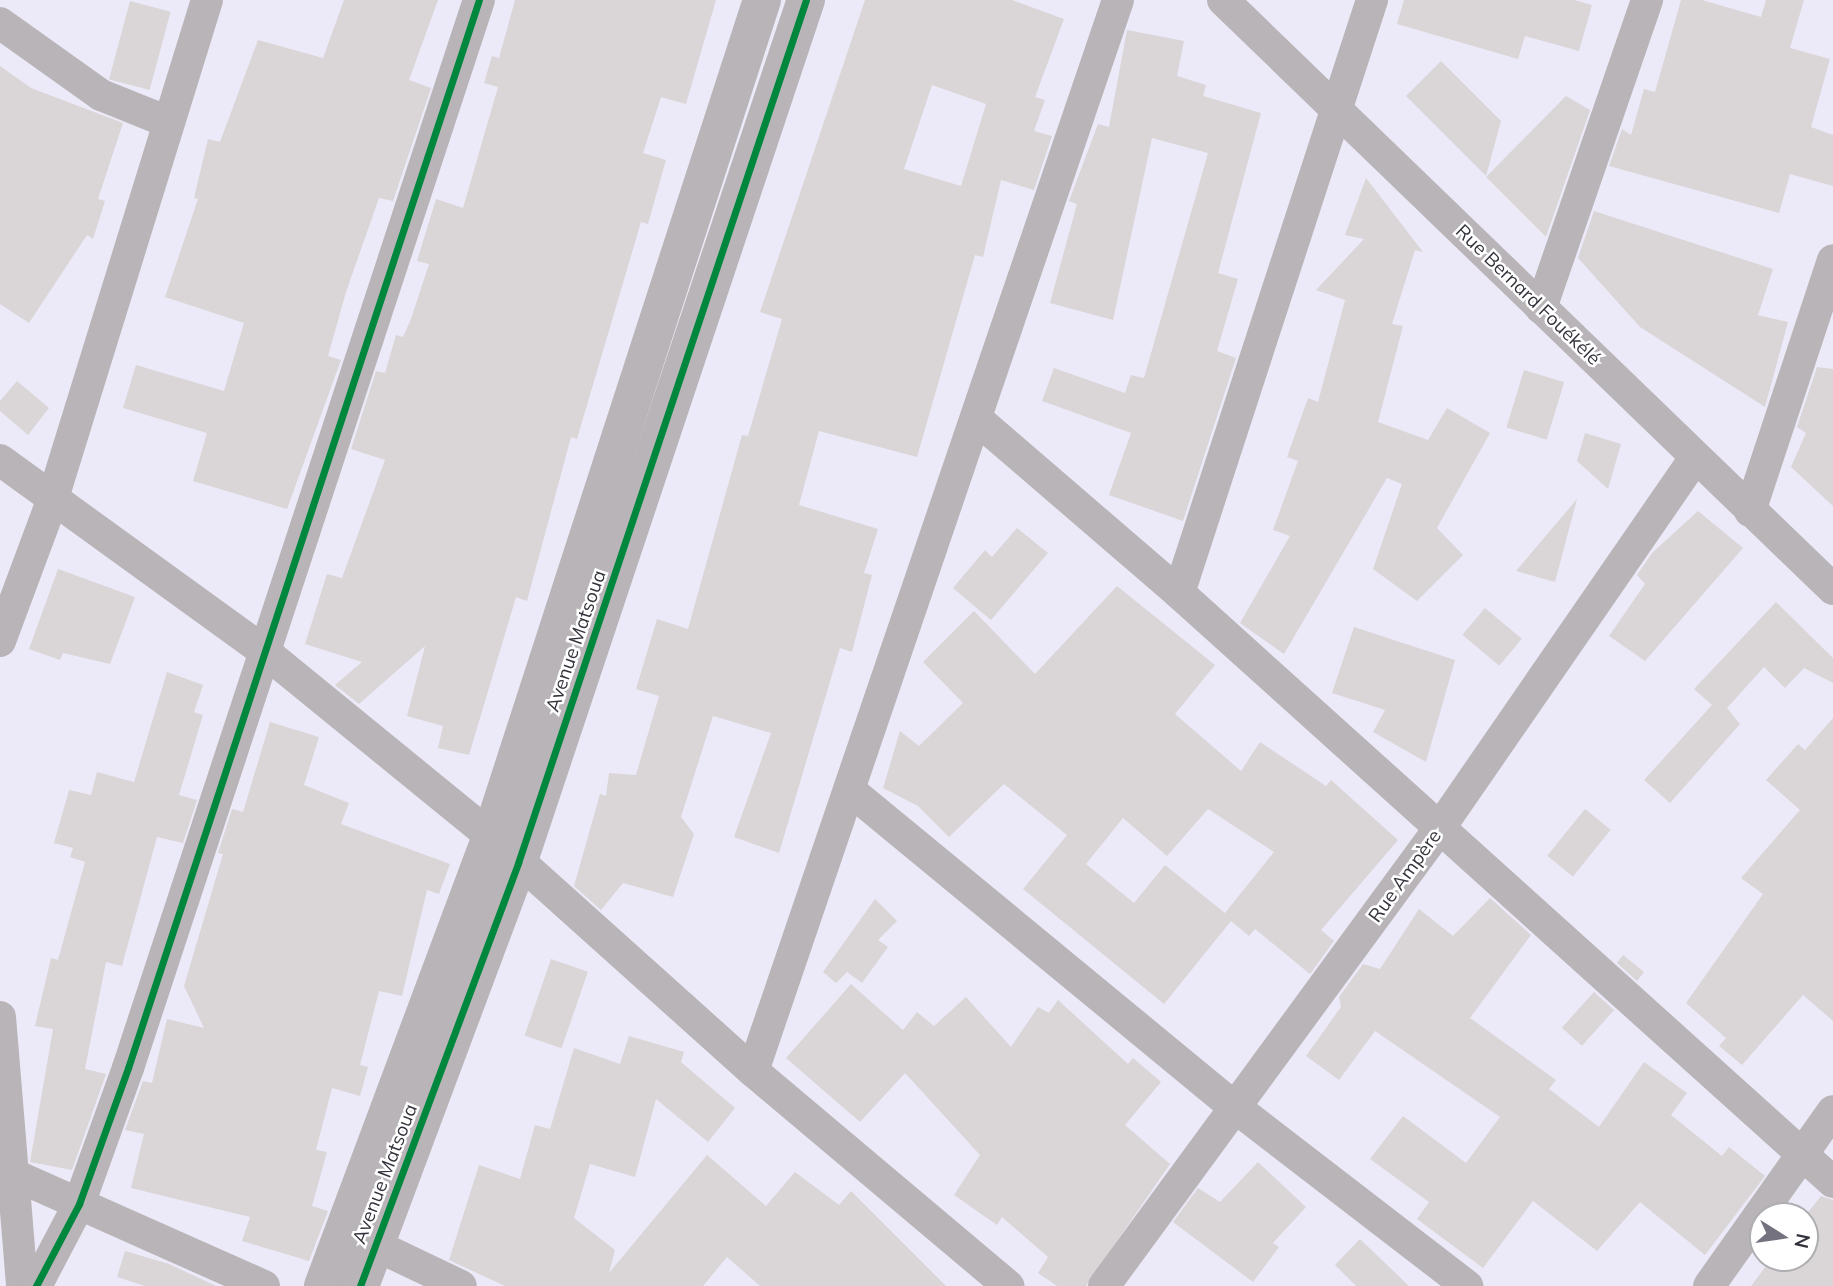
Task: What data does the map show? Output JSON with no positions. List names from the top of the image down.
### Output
{
  "streets": {
    "street": ["Rue Bernard Fouékélé", "Avenue Matsoua", "Rue Ampère"]
  },
  "crossings": [
    ["Rue Bernard Fouékélé", "Rue Ampère"]
  ],
  "north": "right"
}
